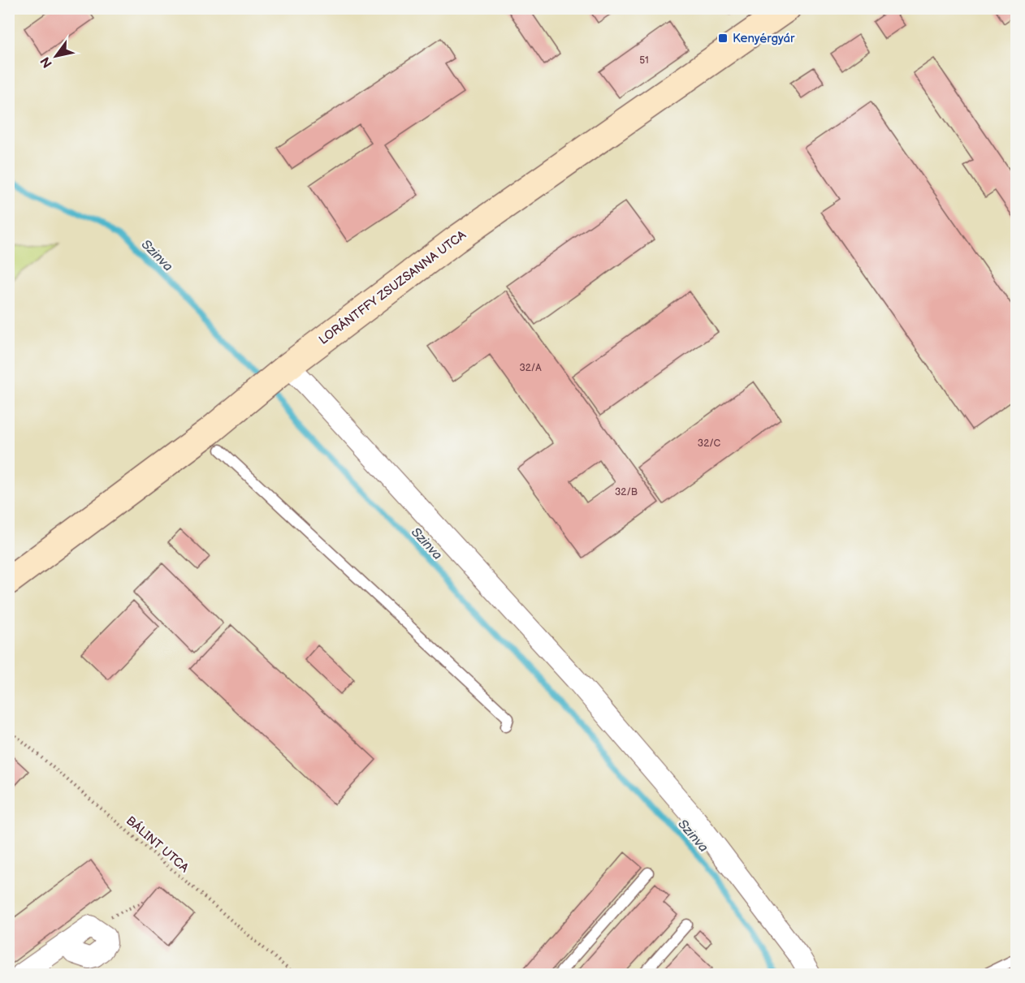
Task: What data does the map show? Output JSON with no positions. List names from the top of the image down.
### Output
{
  "streets": {
    "main road": ["LORÁNTFFY ZSUZSANNA UTCA"],
    "path": ["BÁLINT UTCA"]
  },
  "water": ["Szinva"],
  "places": {
    "transit": ["Kenyérgyár"]
  },
  "house_numbers": [
    "51",
    "32/A",
    "32/C",
    "32/B"
  ],
  "north": "bottom left"
}
